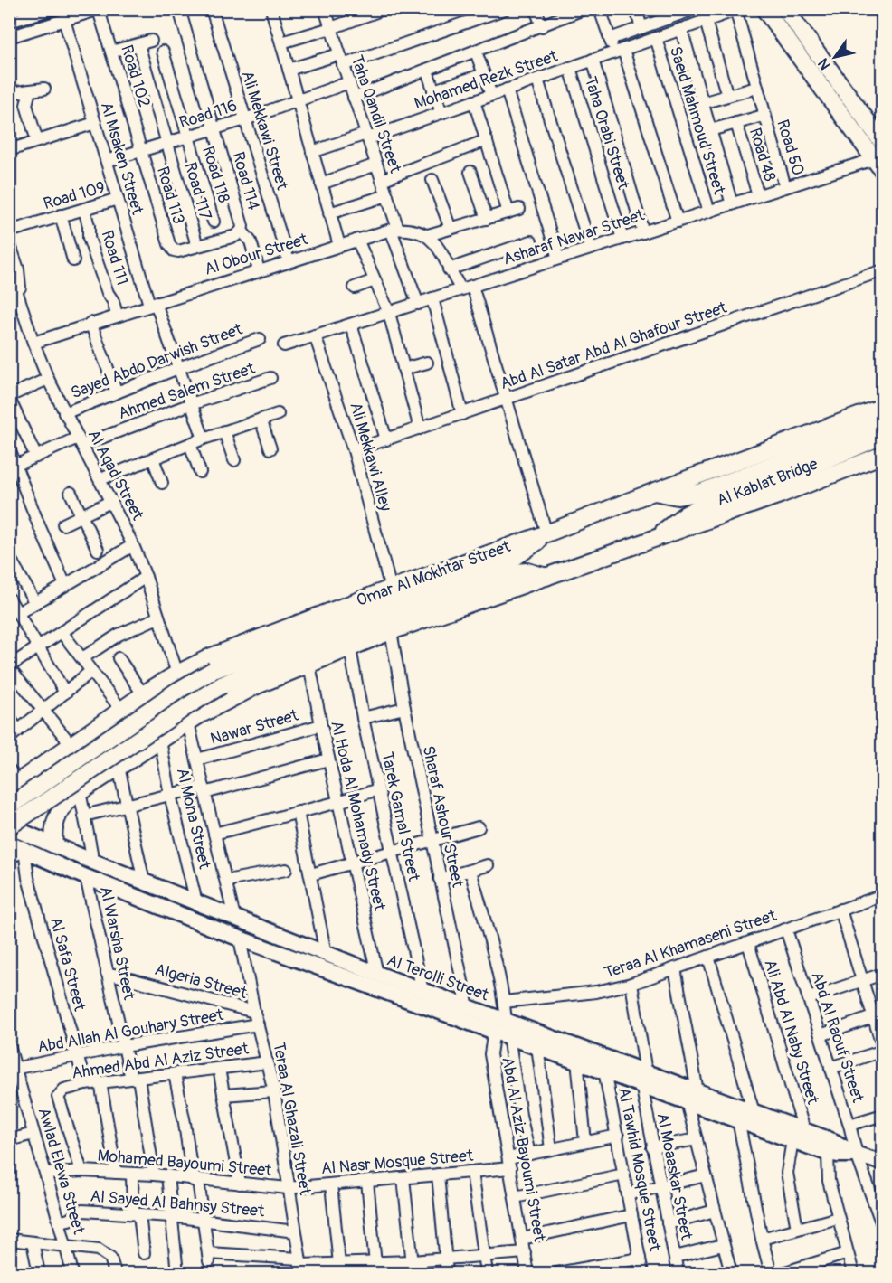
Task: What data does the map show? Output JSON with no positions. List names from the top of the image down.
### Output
{
  "streets": {
    "main road": ["Al Kablat Bridge", "Omar Al Mokhtar Street"],
    "street": [
      "Road 102",
      "Mohamed Rezk Street",
      "Road 116",
      "Taha Qandil Street",
      "Saeid Mahmoud Street",
      "Ali Mekkawi Street",
      "Taha Orabi Street",
      "Road 50",
      "Road 48",
      "Al Msaken Street",
      "Road 118",
      "Road 114",
      "Road 117",
      "Road 109",
      "Road 113",
      "Asharaf Nawar Street",
      "Al Obour Street",
      "Road 111",
      "Abd Al Satar Abd Al Ghafour Street",
      "Sayed Abdo Darwish Street",
      "Ahmed Salem Street",
      "Ali Mekkawi Alley",
      "Al Aqad Street",
      "Nawar Street",
      "Al Hoda Al Mohamady Street",
      "Tarek Gamal Street",
      "Sharaf Ashour Street",
      "Al Mona Street",
      "Al Warsha Street",
      "Teraa Al Khamaseni Street",
      "Al Safa Street",
      "Al Terolli Street",
      "Algeria Street",
      "Abd Allah Al Gouhary Street",
      "Ali Abd Al Naby Street",
      "Abd Al Raouf Street",
      "Ahmed Abd Al Aziz Street",
      "Teraa Al Ghazali Street",
      "Abd Al Aziz Bayoumi Street",
      "Al Nasr Mosque Street",
      "Mohamed Bayoumi Street",
      "Al Tawhid Mosque Street",
      "Awlad Elewa Street",
      "Al Moaaskar Street",
      "Al Sayed Al Bahnsy Street"
    ]
  },
  "crossings": [
    ["Road 102", "Road 116"],
    ["Road 102", "Road 113"],
    ["Mohamed Rezk Street", "Taha Qandil Street"],
    ["Mohamed Rezk Street", "Saeid Mahmoud Street"],
    ["Mohamed Rezk Street", "Taha Orabi Street"],
    ["Mohamed Rezk Street", "Road 50"],
    ["Road 116", "Taha Qandil Street"],
    ["Road 116", "Ali Mekkawi Street"],
    ["Road 116", "Al Msaken Street"],
    ["Road 116", "Road 118"],
    ["Road 116", "Road 114"],
    ["Road 116", "Road 117"],
    ["Road 116", "Road 113"],
    ["Taha Qandil Street", "Asharaf Nawar Street"],
    ["Taha Qandil Street", "Al Obour Street"],
    ["Saeid Mahmoud Street", "Asharaf Nawar Street"],
    ["Ali Mekkawi Street", "Al Obour Street"],
    ["Taha Orabi Street", "Asharaf Nawar Street"],
    ["Road 50", "Asharaf Nawar Street"],
    ["Road 48", "Asharaf Nawar Street"],
    ["Al Msaken Street", "Road 109"],
    ["Al Msaken Street", "Al Obour Street"],
    ["Al Msaken Street", "Sayed Abdo Darwish Street"],
    ["Al Msaken Street", "Ahmed Salem Street"],
    ["Road 114", "Road 117"],
    ["Road 114", "Road 113"],
    ["Road 109", "Road 111"],
    ["Asharaf Nawar Street", "Ali Mekkawi Alley"],
    ["Al Obour Street", "Road 111"],
    ["Al Obour Street", "Al Aqad Street"],
    ["Abd Al Satar Abd Al Ghafour Street", "Ali Mekkawi Alley"],
    ["Sayed Abdo Darwish Street", "Al Aqad Street"],
    ["Ahmed Salem Street", "Al Aqad Street"],
    ["Ali Mekkawi Alley", "Omar Al Mokhtar Street"],
    ["Al Aqad Street", "Omar Al Mokhtar Street"],
    ["Al Kablat Bridge", "Omar Al Mokhtar Street"],
    ["Nawar Street", "Al Hoda Al Mohamady Street"],
    ["Al Hoda Al Mohamady Street", "Al Terolli Street"],
    ["Tarek Gamal Street", "Al Terolli Street"],
    ["Sharaf Ashour Street", "Al Terolli Street"],
    ["Al Mona Street", "Al Terolli Street"],
    ["Al Warsha Street", "Al Terolli Street"],
    ["Al Warsha Street", "Algeria Street"],
    ["Al Warsha Street", "Abd Allah Al Gouhary Street"],
    ["Al Warsha Street", "Ahmed Abd Al Aziz Street"],
    ["Al Warsha Street", "Mohamed Bayoumi Street"],
    ["Teraa Al Khamaseni Street", "Ali Abd Al Naby Street"],
    ["Teraa Al Khamaseni Street", "Abd Al Raouf Street"],
    ["Teraa Al Khamaseni Street", "Al Moaaskar Street"],
    ["Al Safa Street", "Al Terolli Street"],
    ["Al Safa Street", "Abd Allah Al Gouhary Street"],
    ["Al Safa Street", "Ahmed Abd Al Aziz Street"],
    ["Al Terolli Street", "Ali Abd Al Naby Street"],
    ["Al Terolli Street", "Abd Al Raouf Street"],
    ["Al Terolli Street", "Teraa Al Ghazali Street"],
    ["Al Terolli Street", "Abd Al Aziz Bayoumi Street"],
    ["Al Terolli Street", "Al Tawhid Mosque Street"],
    ["Al Terolli Street", "Al Moaaskar Street"],
    ["Algeria Street", "Teraa Al Ghazali Street"],
    ["Abd Allah Al Gouhary Street", "Teraa Al Ghazali Street"],
    ["Abd Allah Al Gouhary Street", "Awlad Elewa Street"],
    ["Ahmed Abd Al Aziz Street", "Teraa Al Ghazali Street"],
    ["Ahmed Abd Al Aziz Street", "Mohamed Bayoumi Street"],
    ["Teraa Al Ghazali Street", "Al Nasr Mosque Street"],
    ["Teraa Al Ghazali Street", "Mohamed Bayoumi Street"],
    ["Teraa Al Ghazali Street", "Al Sayed Al Bahnsy Street"],
    ["Abd Al Aziz Bayoumi Street", "Al Nasr Mosque Street"],
    ["Al Nasr Mosque Street", "Mohamed Bayoumi Street"],
    ["Al Nasr Mosque Street", "Al Tawhid Mosque Street"],
    ["Mohamed Bayoumi Street", "Awlad Elewa Street"],
    ["Awlad Elewa Street", "Al Sayed Al Bahnsy Street"]
  ],
  "north": "bottom left"
}
